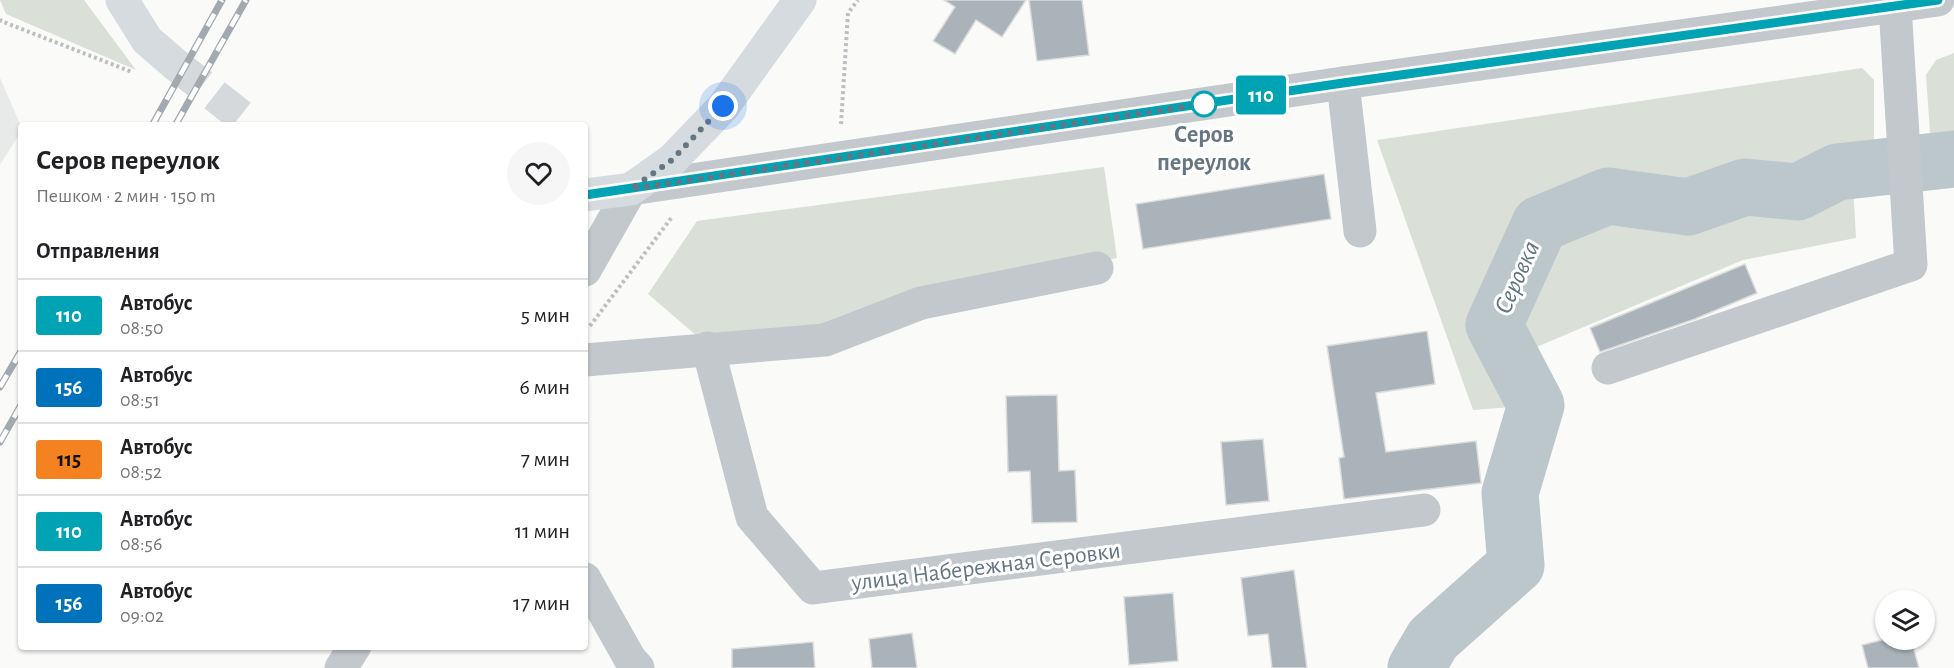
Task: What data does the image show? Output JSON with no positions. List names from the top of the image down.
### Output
{
  "streets": {
    "street": ["улица Набережная Серовки"]
  },
  "water": ["Серовка"],
  "places": ["Серов переулок"],
  "lines": ["bus line 110"],
  "page": {
    "on_map": "110",
    "heading": [
      ["Серов переулок", "Пешком · 2 мин · 150 m"],
      "Отправления"
    ],
    "list": [
      {
        "mark": "110",
        "name": "Автобус",
        "note": "08:50",
        "value": "5 мин"
      },
      {
        "mark": "156",
        "name": "Автобус",
        "note": "08:51",
        "value": "6 мин"
      },
      {
        "mark": "115",
        "name": "Автобус",
        "note": "08:52",
        "value": "7 мин"
      },
      {
        "mark": "110",
        "name": "Автобус",
        "note": "08:56",
        "value": "11 мин"
      },
      {
        "mark": "156",
        "name": "Автобус",
        "note": "09:02",
        "value": "17 мин"
      }
    ]
  }
}
